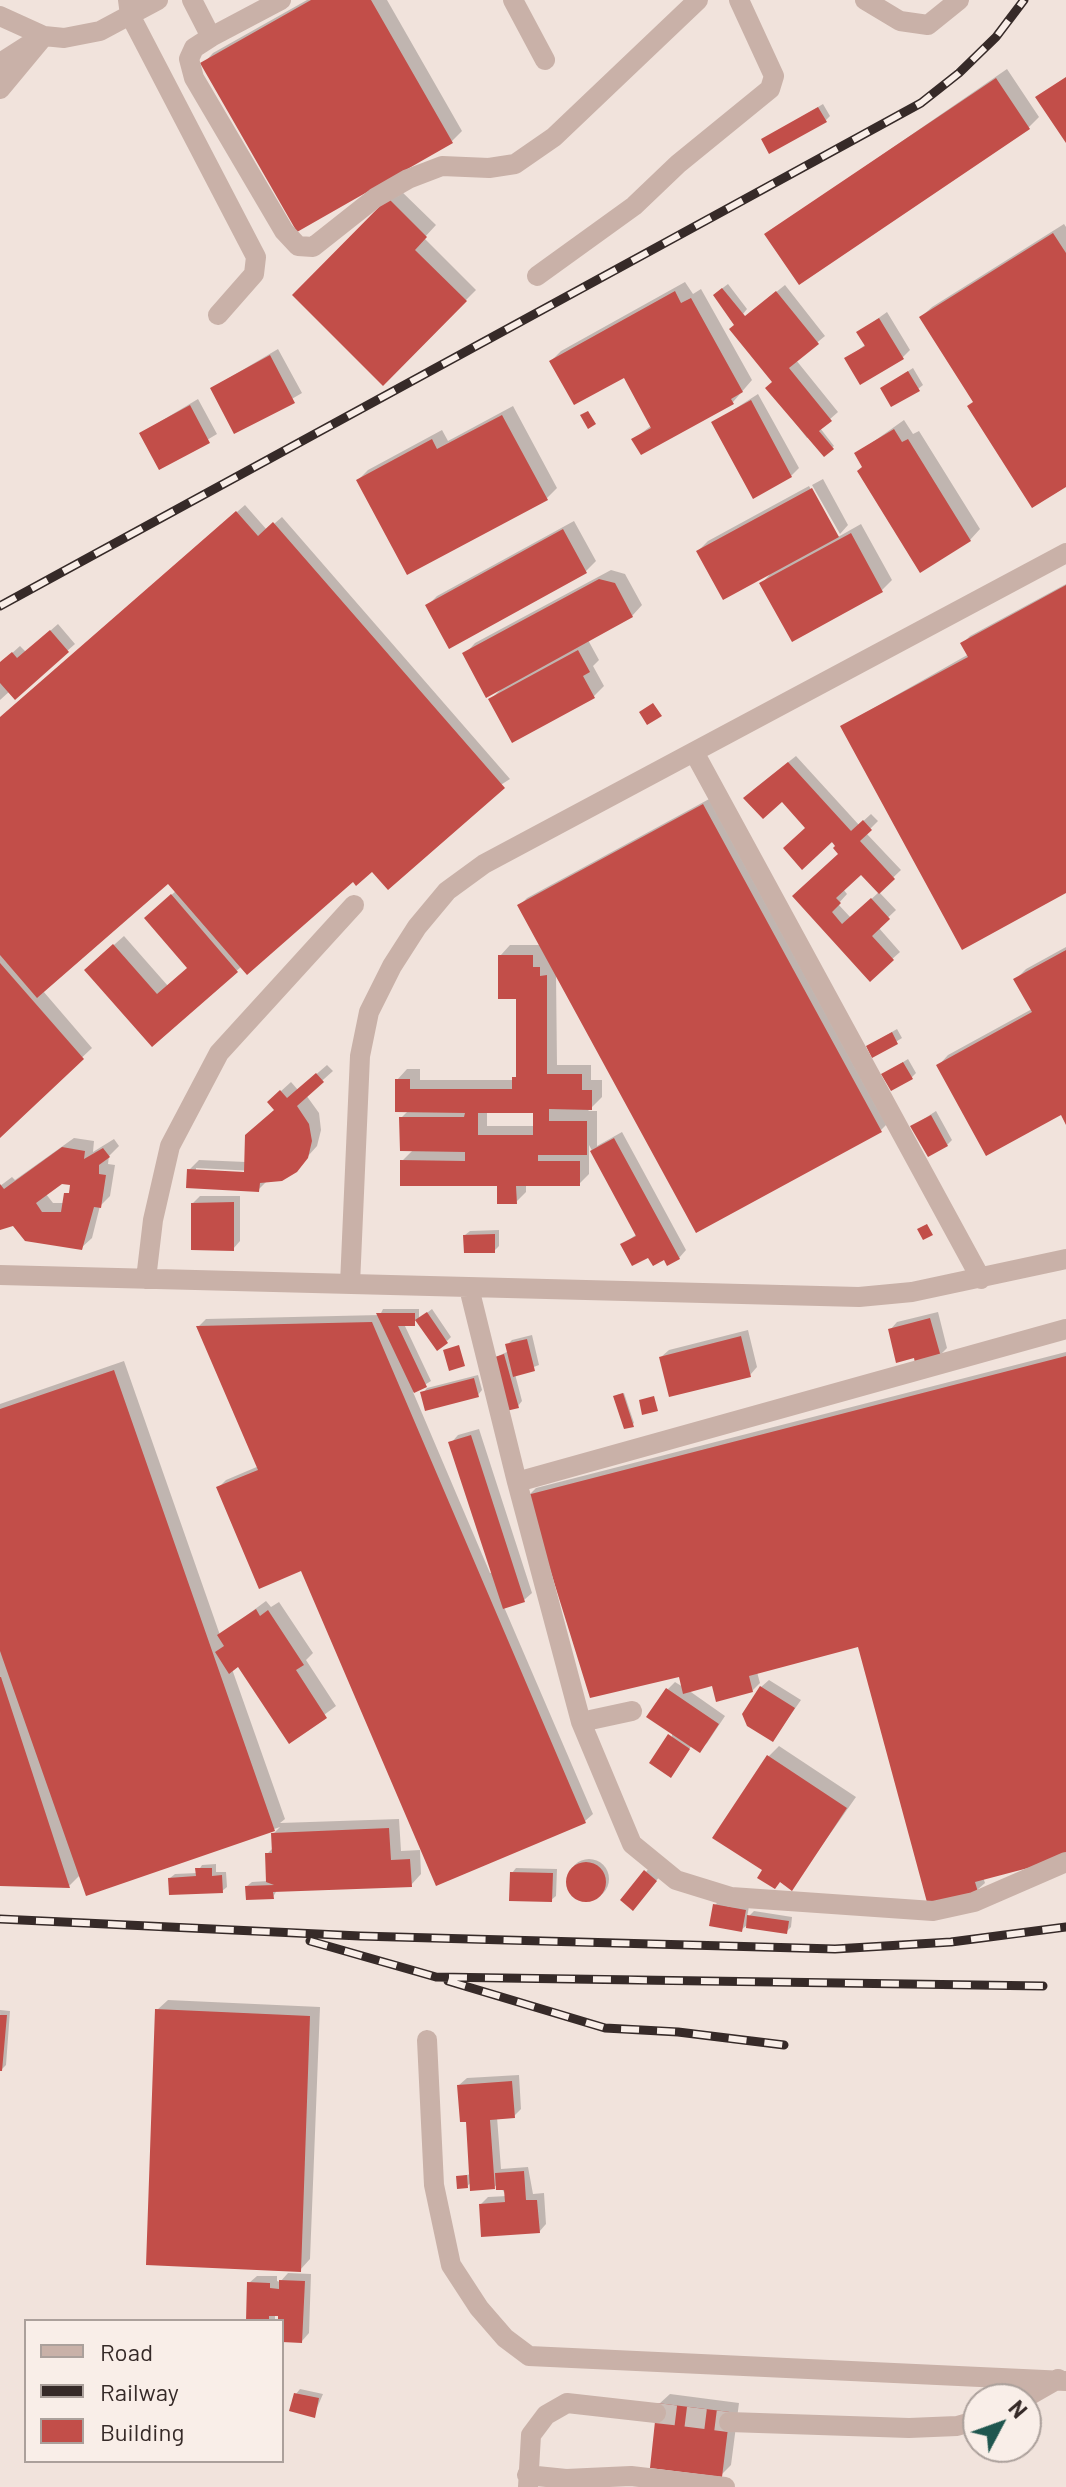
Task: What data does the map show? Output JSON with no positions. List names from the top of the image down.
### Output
{
  "legend": ["Road", "Railway", "Building"],
  "north": "top right"
}
